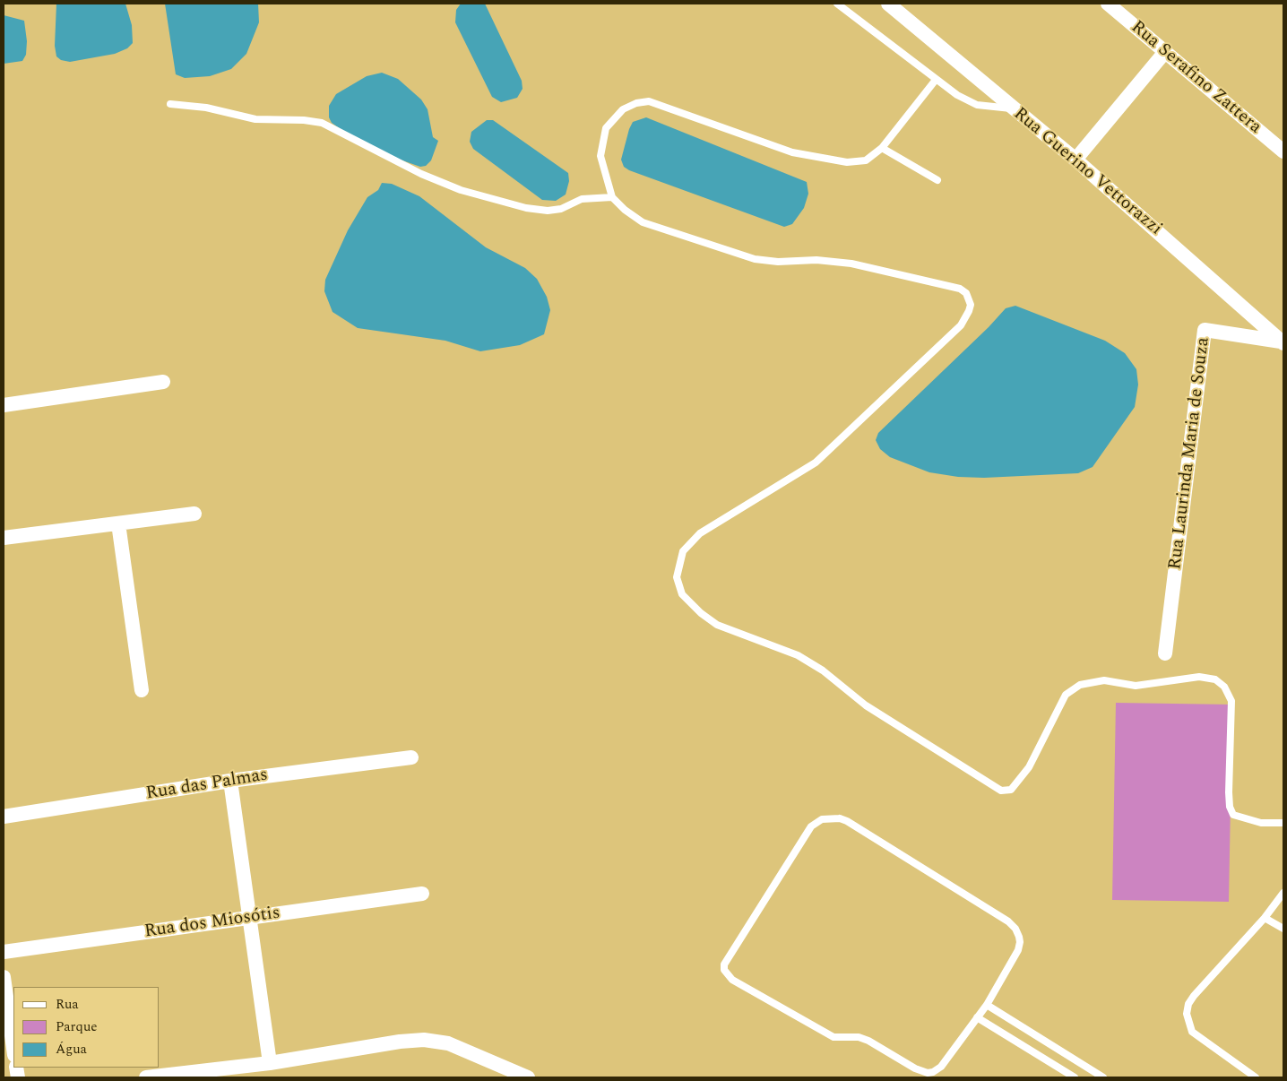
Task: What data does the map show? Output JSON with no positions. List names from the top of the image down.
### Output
{
  "streets": {
    "street": [
      "Rua Serafino Zattera",
      "Rua Guerino Vettorazzi",
      "Rua Laurinda Maria de Souza",
      "Rua das Palmas",
      "Rua dos Miosótis"
    ]
  },
  "crossings": [
    ["Rua Guerino Vettorazzi", "Rua Laurinda Maria de Souza"]
  ],
  "legend": ["Rua", "Parque", "Água"]
}
